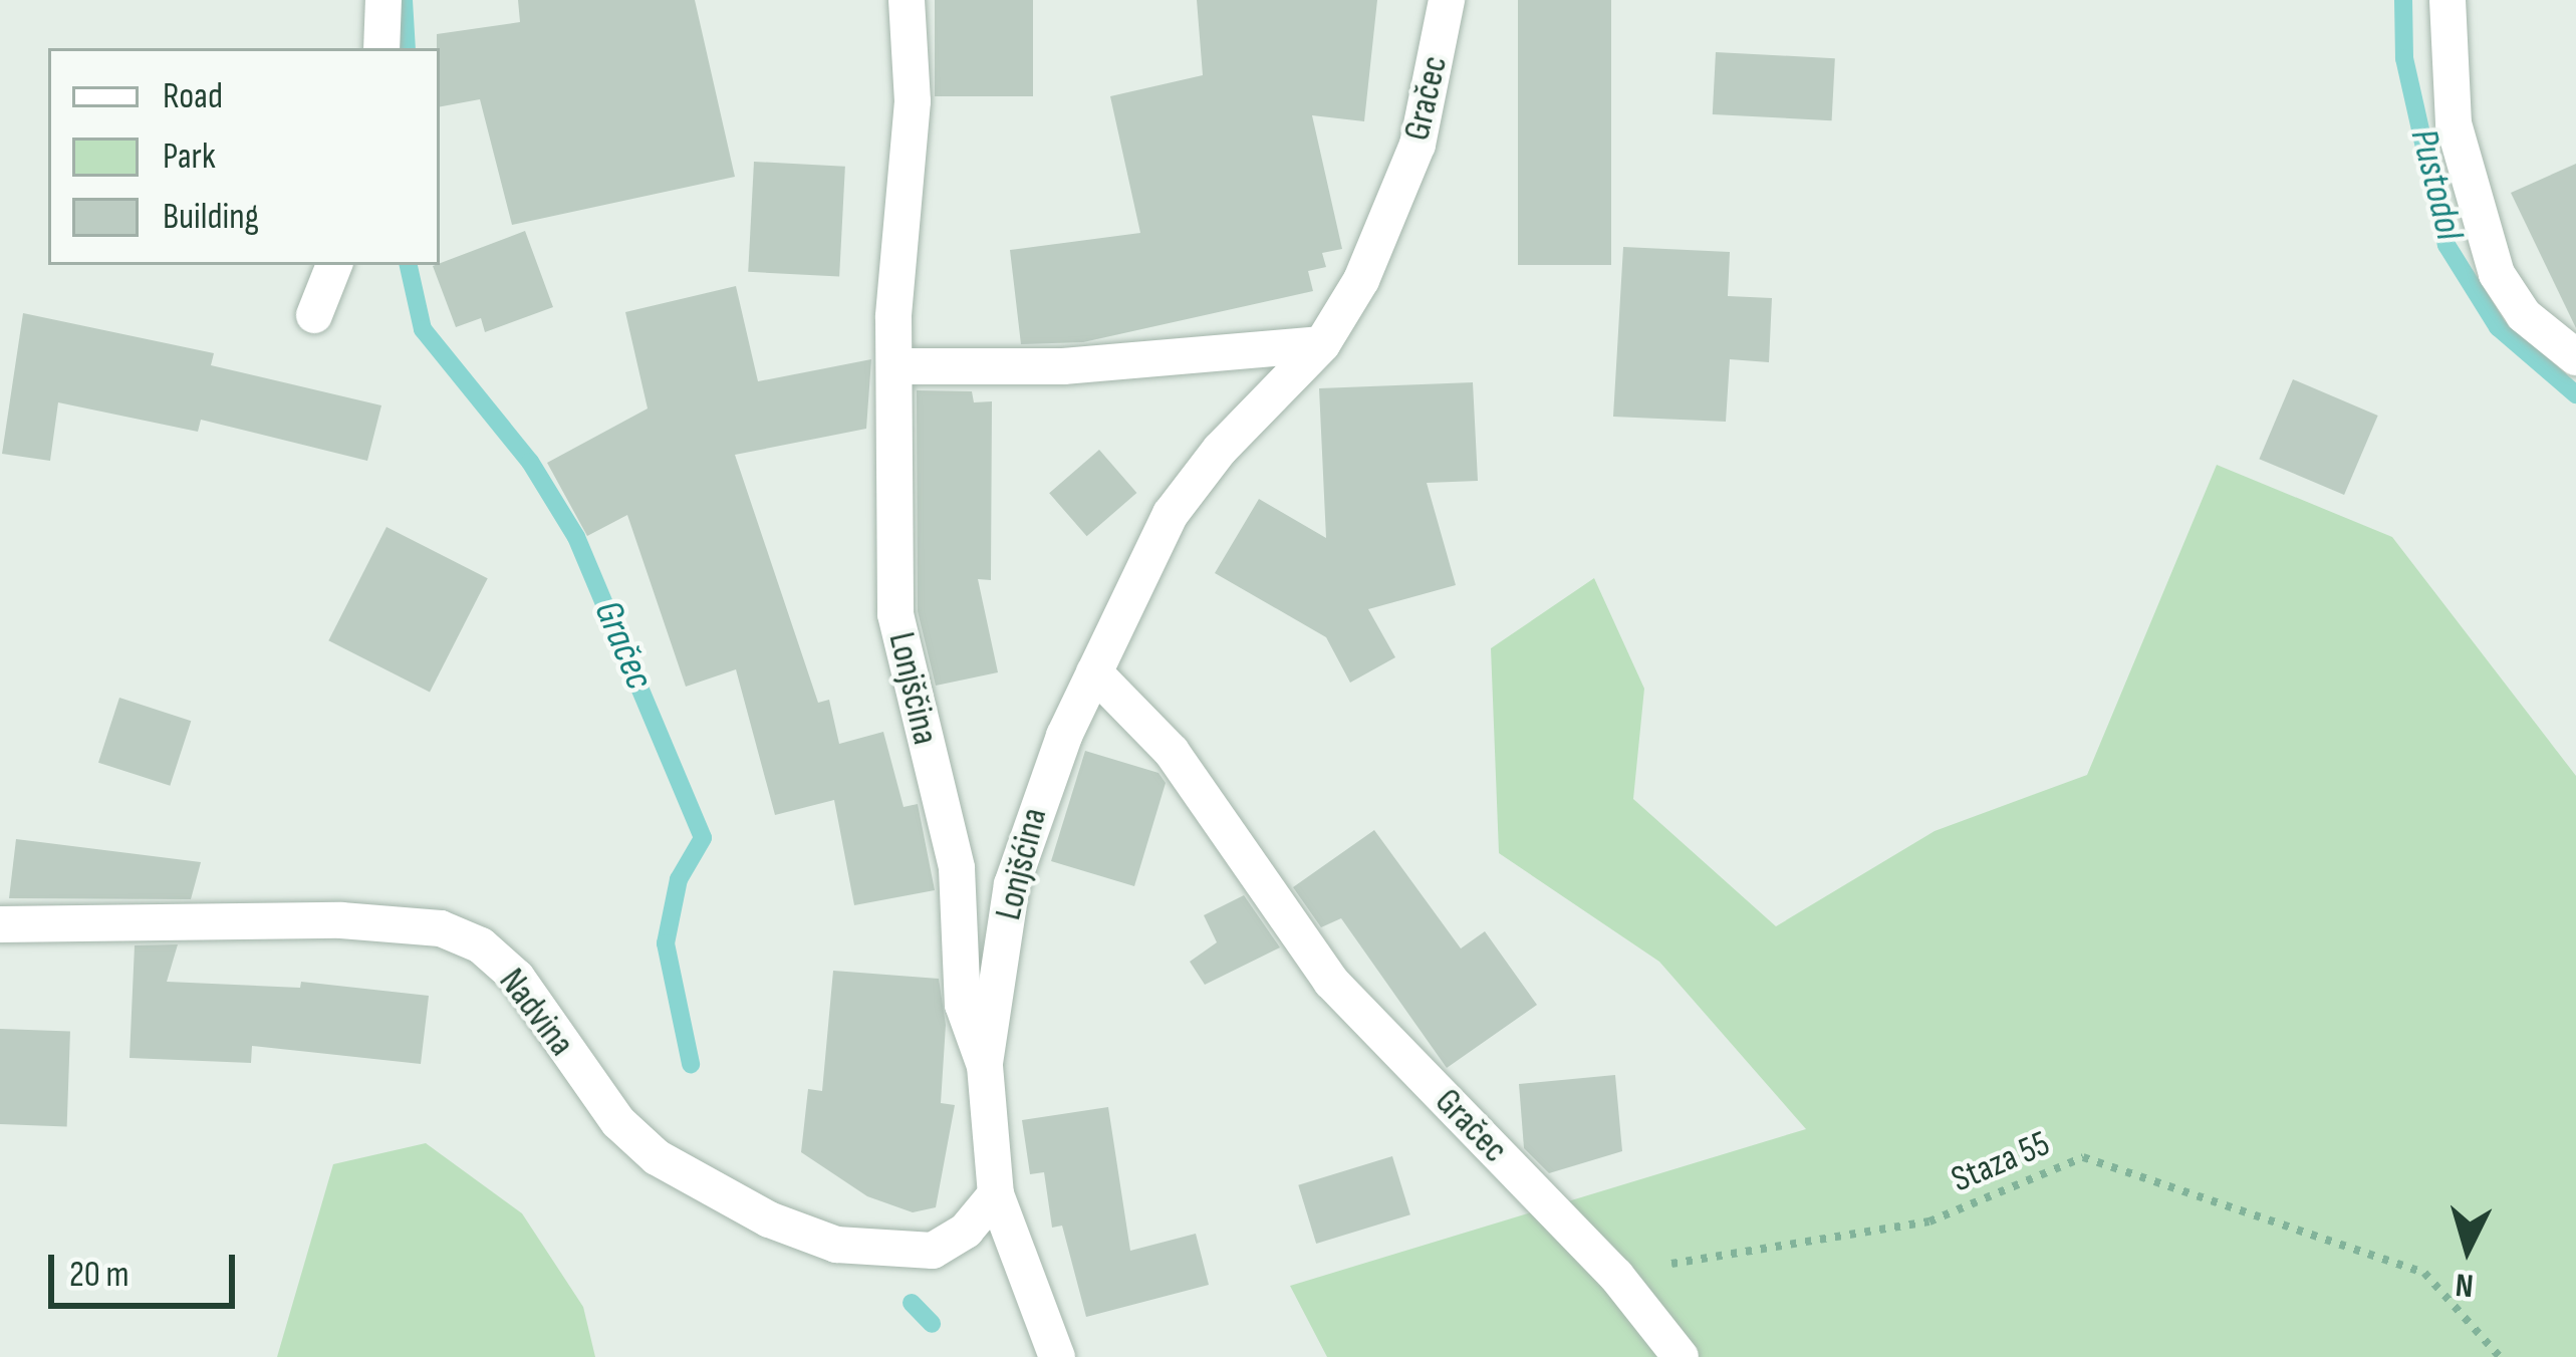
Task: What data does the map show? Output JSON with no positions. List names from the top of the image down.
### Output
{
  "streets": {
    "street": [
      "Gračec",
      "Lonjščina",
      "Lonjšćina",
      "Nadvina"
    ],
    "path": ["Staza 55"]
  },
  "crossings": [
    ["Gračec", "Lonjšćina"],
    ["Gračec", "Staza 55"],
    ["Lonjščina", "Lonjšćina"],
    ["Lonjščina", "Nadvina"]
  ],
  "water": ["Pustodol", "Gračec"],
  "legend": ["Road", "Park", "Building"],
  "scale_bar": "20 m",
  "north": "bottom"
}
